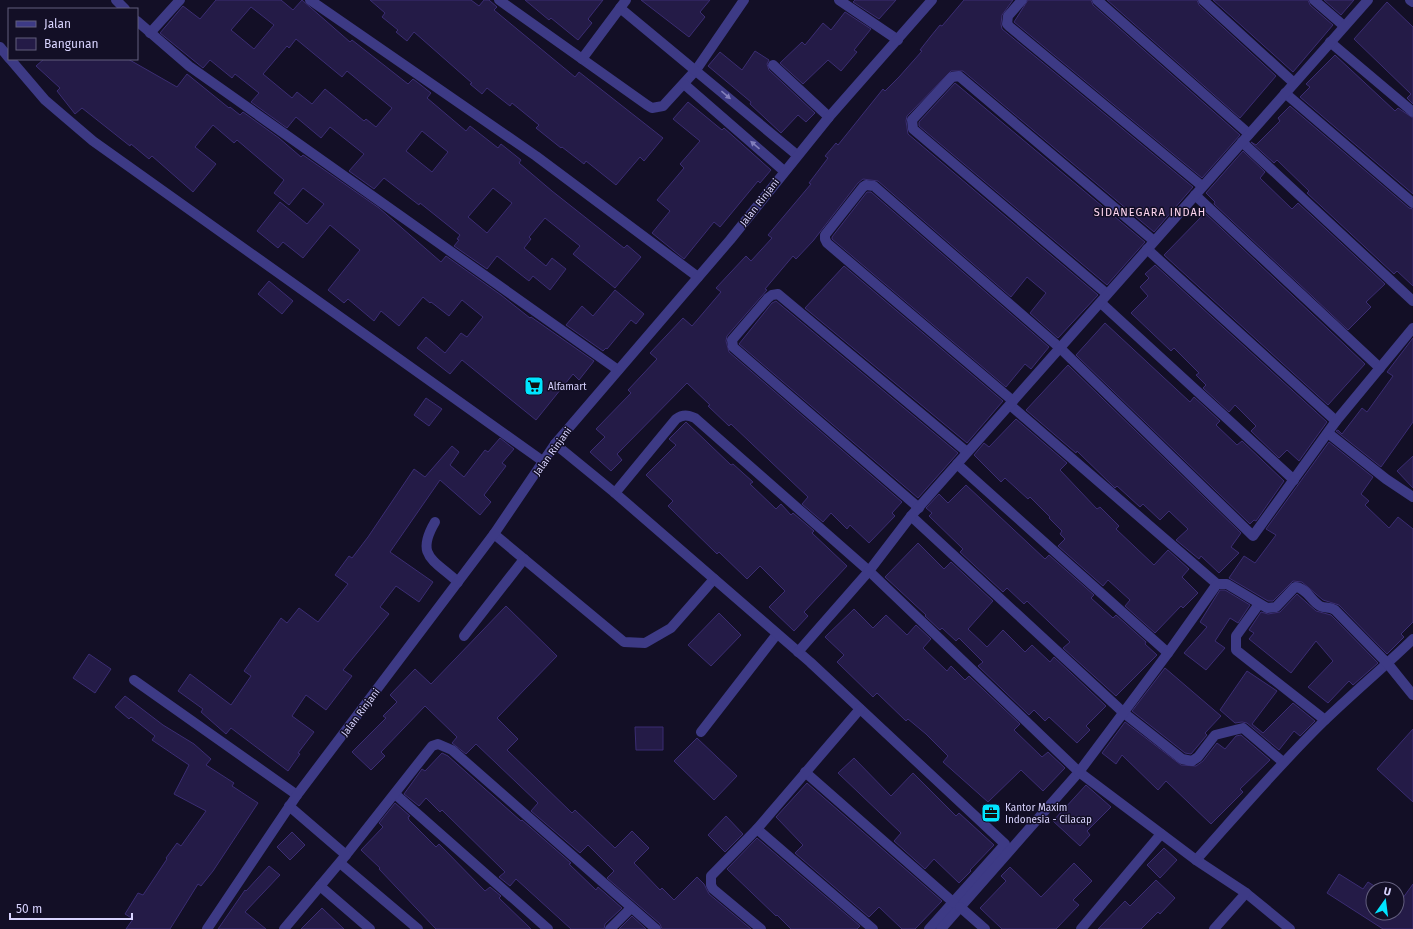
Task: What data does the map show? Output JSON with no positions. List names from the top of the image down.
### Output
{
  "streets": {
    "street": ["Jalan Rinjani"]
  },
  "districts": ["SIDANEGARA INDAH"],
  "places": {
    "supermarket": ["Alfamart"],
    "office": ["Kantor Maxim Indonesia - Cilacap"]
  },
  "legend": ["Jalan", "Bangunan"],
  "scale_bar": "50 m",
  "north": "top"
}
